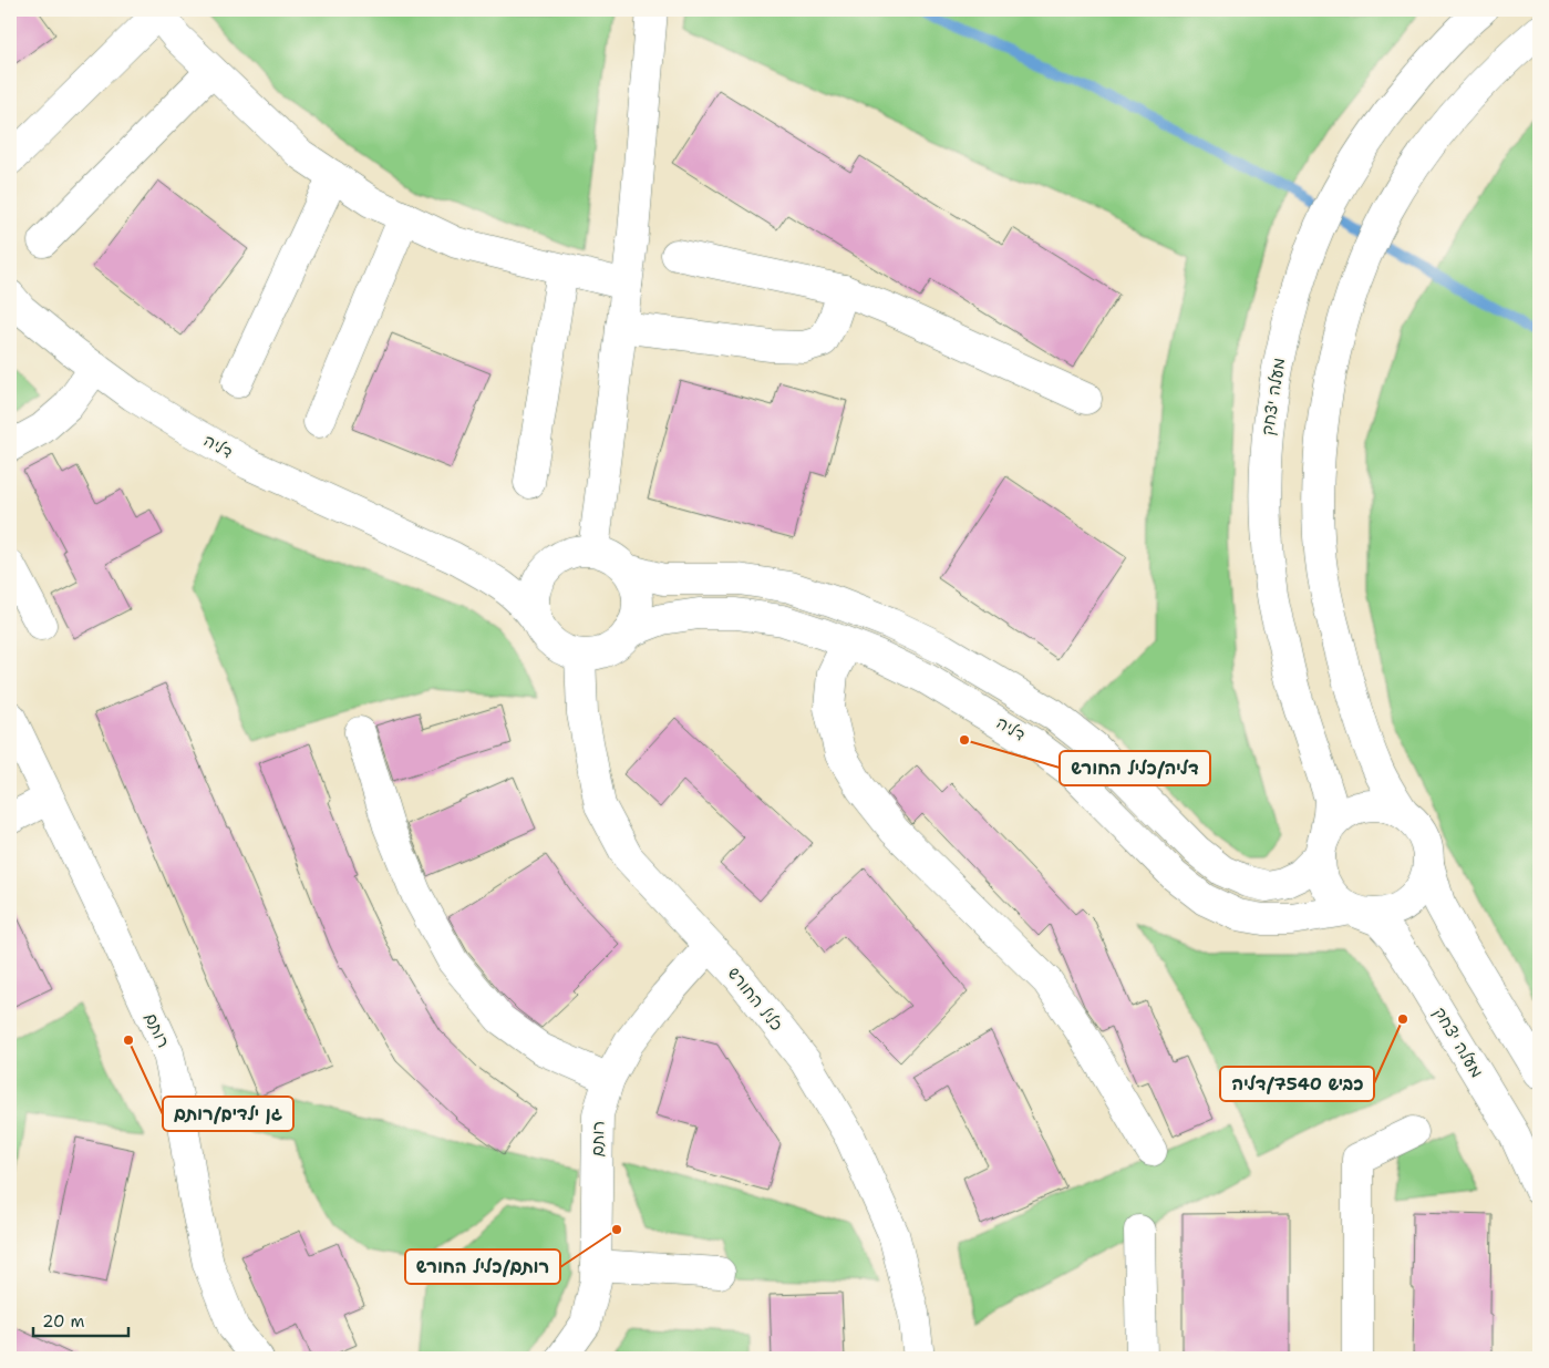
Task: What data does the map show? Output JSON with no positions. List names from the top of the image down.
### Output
{
  "streets": {
    "street": [
      "מעלה יצחק",
      "דליה",
      "כליל החורש",
      "רותם"
    ]
  },
  "crossings": [
    ["מעלה יצחק", "דליה"],
    ["דליה", "כליל החורש"],
    ["כליל החורש", "רותם"]
  ],
  "places": [
    "דליה/כליל החורש",
    "כביש 7540/דליה",
    "גן ילדים/רותם",
    "רותם/כליל החורש"
  ],
  "scale_bar": "20 m"
}
